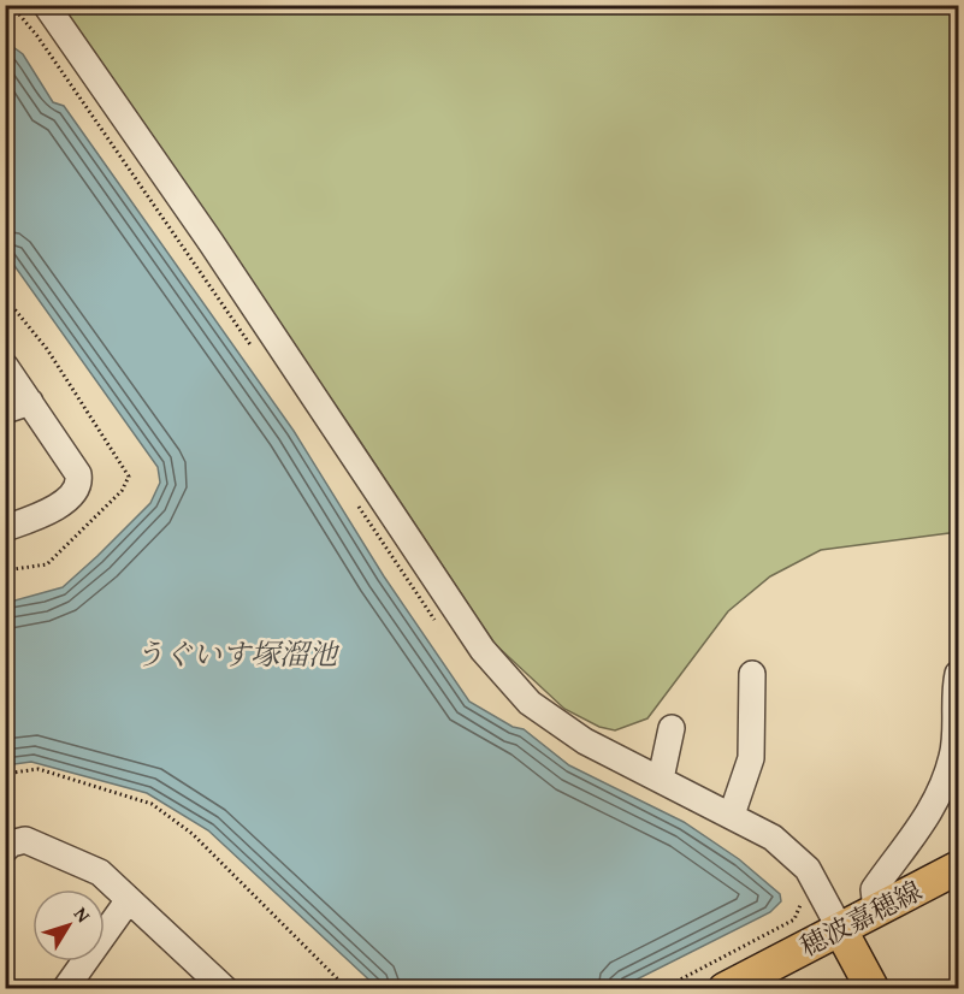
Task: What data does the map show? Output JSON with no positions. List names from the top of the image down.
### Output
{
  "streets": {
    "main road": ["穂波嘉穂線"]
  },
  "water": ["うぐいす塚溜池"],
  "north": "top right"
}
